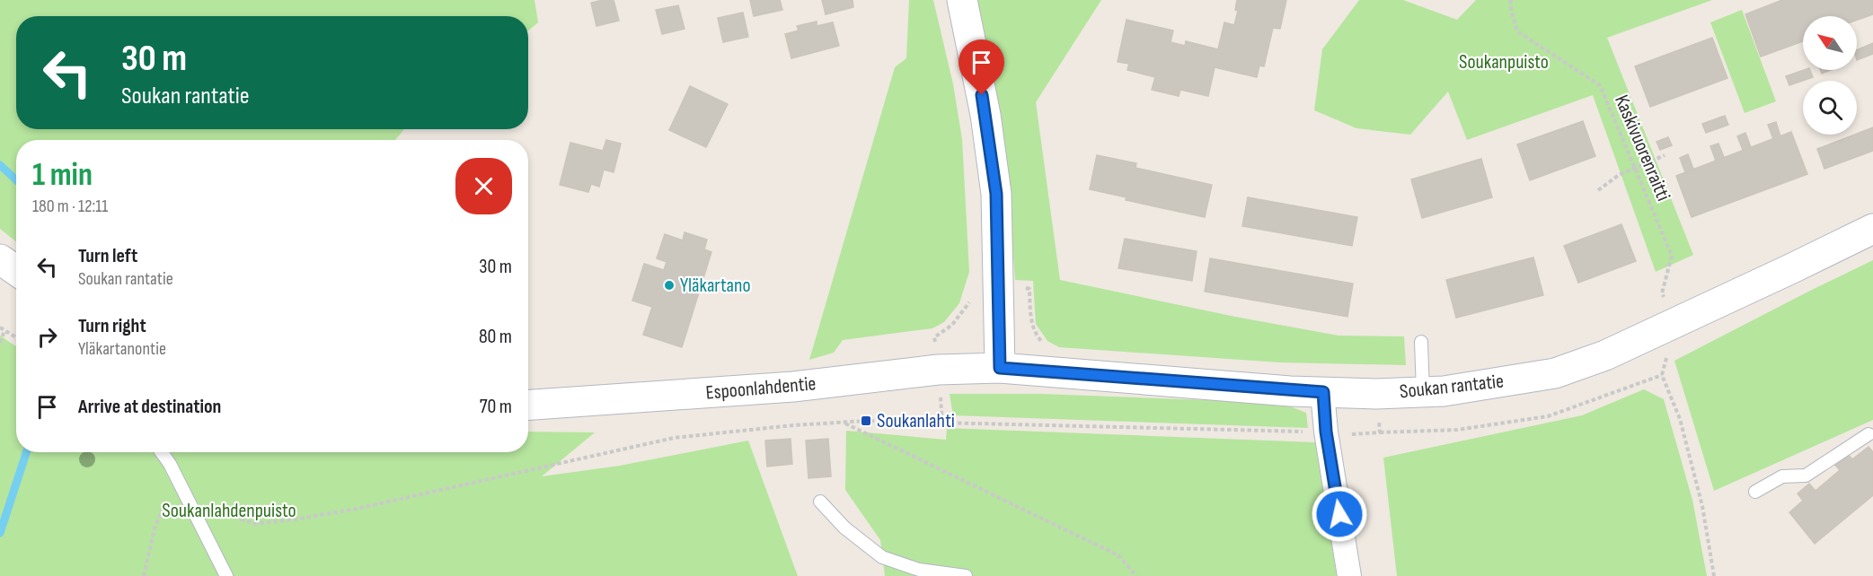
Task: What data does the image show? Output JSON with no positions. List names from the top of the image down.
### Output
{
  "streets": {
    "street": ["Soukan rantatie", "Espoonlahdentie"],
    "path": ["Kaskivuorenraitti"]
  },
  "crossings": [
    ["Kaskivuorenraitti", "Soukan rantatie"],
    ["Soukan rantatie", "Espoonlahdentie"]
  ],
  "parks": ["Soukanpuisto", "Soukanlahdenpuisto"],
  "places": {
    "other": ["Yläkartano"],
    "transit": ["Soukanlahti"]
  },
  "north": "top left",
  "page": {
    "turn": ["30 m", "Soukan rantatie"],
    "heading": ["1 min", "180 m · 12:11"],
    "list": [
      {
        "name": "Turn left",
        "note": "Soukan rantatie",
        "value": "30 m"
      },
      {
        "name": "Turn right",
        "note": "Yläkartanontie",
        "value": "80 m"
      },
      {
        "name": "Arrive at destination",
        "value": "70 m"
      }
    ]
  }
}
